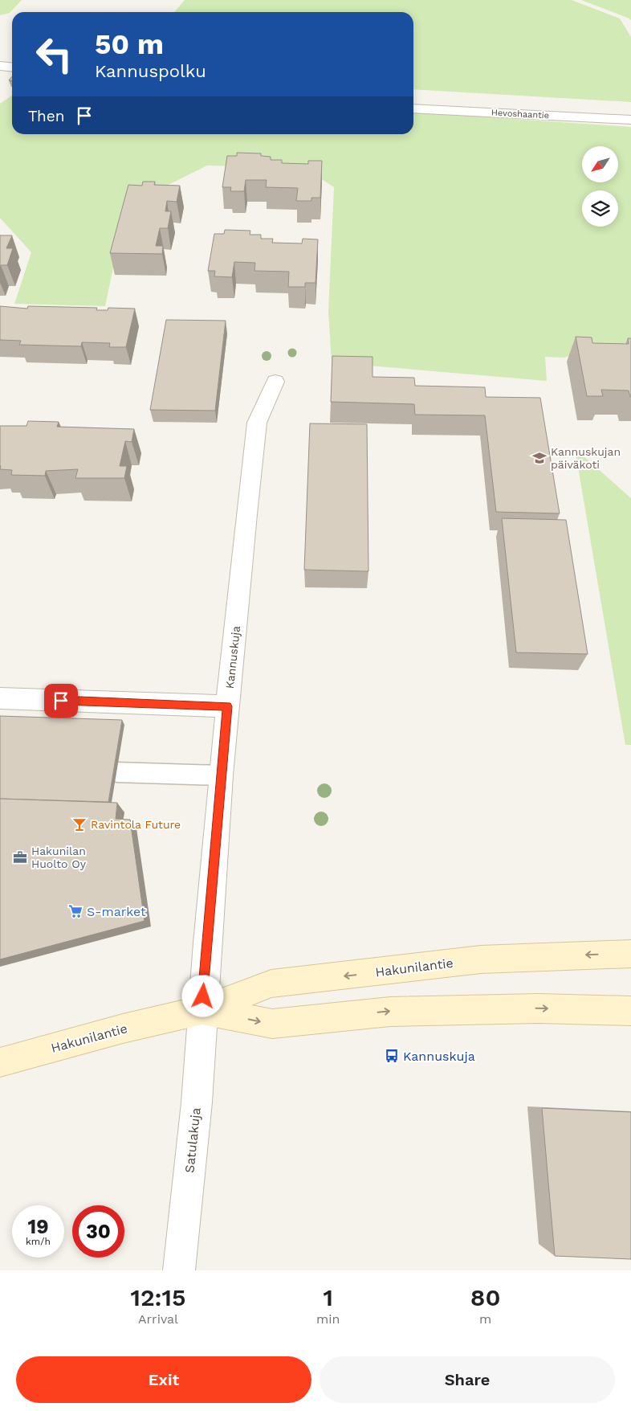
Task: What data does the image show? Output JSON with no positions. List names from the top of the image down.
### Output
{
  "streets": {
    "main road": ["Hakunilantie"],
    "street": ["Hevoshaantie", "Kannuskuja", "Satulakuja"]
  },
  "crossings": [
    ["Kannuskuja", "Hakunilantie"],
    ["Kannuskuja", "Satulakuja"],
    ["Hakunilantie", "Satulakuja"]
  ],
  "places": {
    "school or university": ["Kannuskujan päiväkoti"],
    "bar": ["Ravintola Future"],
    "office": ["Hakunilan Huolto Oy"],
    "supermarket": ["S-market"],
    "bus stop": ["Kannuskuja"]
  },
  "north": "bottom left",
  "page": {
    "turn": ["50 m", "Kannuspolku"],
    "then": "Then",
    "speed": "19 km/h",
    "limit": "30",
    "eta": [
      "12:15",
      "Arrival",
      "1",
      "min",
      "80",
      "m"
    ],
    "buttons": ["Exit", "Share"]
  }
}
